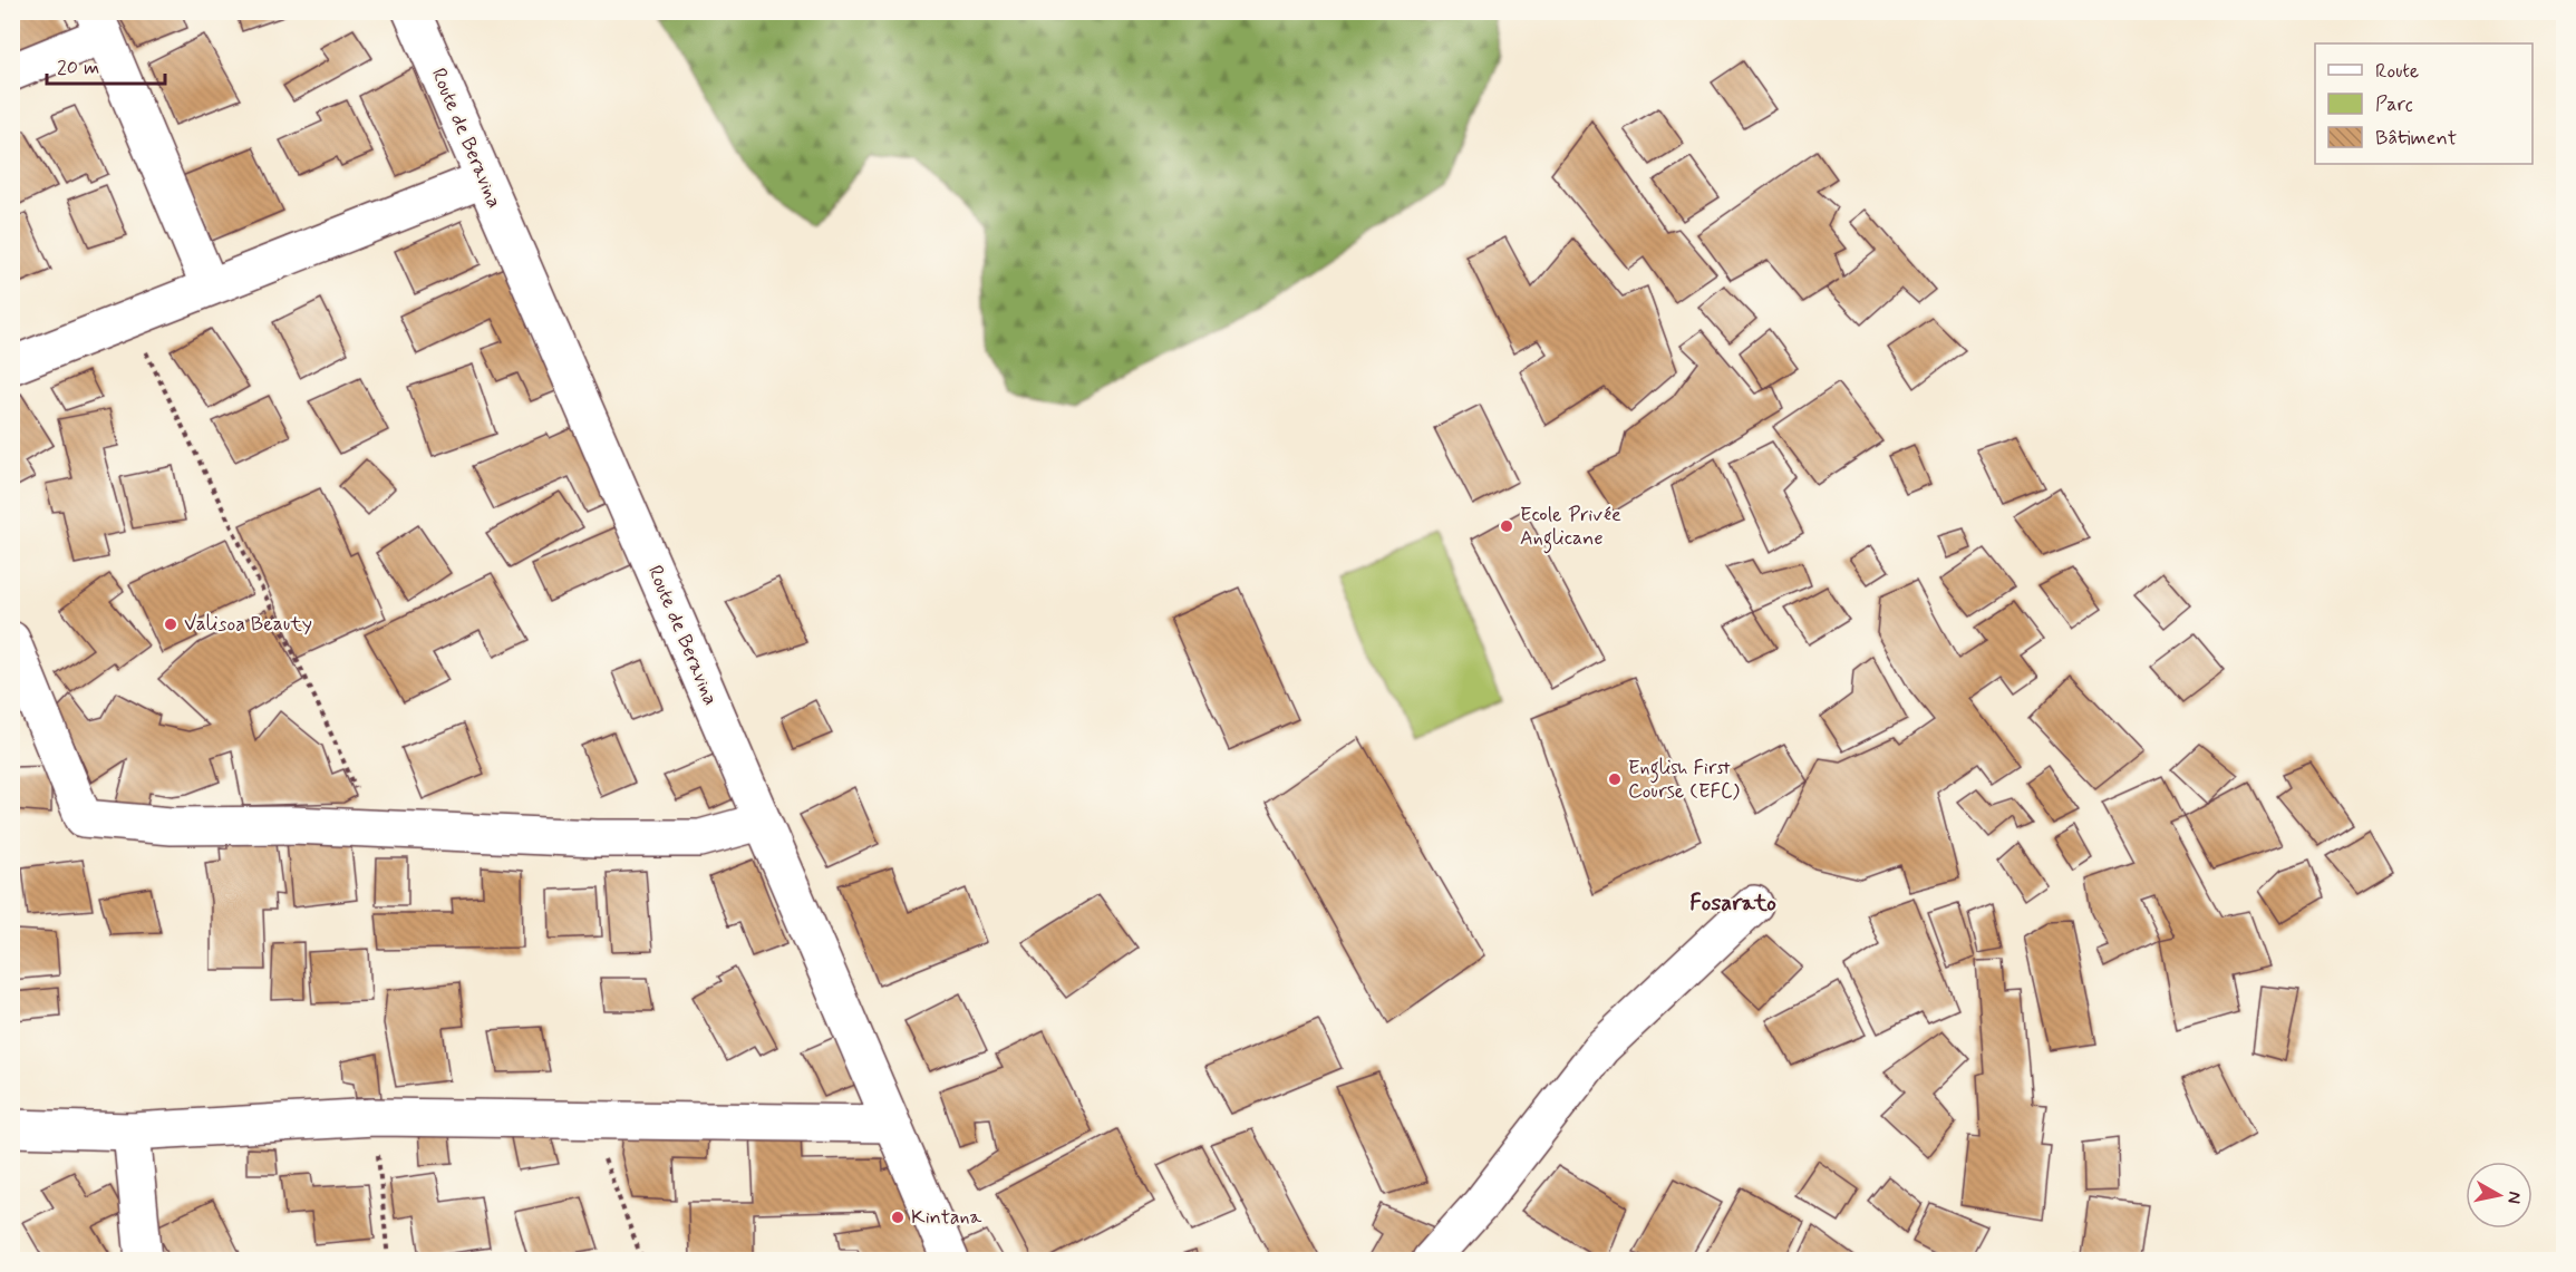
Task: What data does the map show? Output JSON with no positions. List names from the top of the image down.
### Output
{
  "streets": {
    "street": ["Route de Beravina"]
  },
  "districts": ["Fosarato"],
  "places": [
    "Ecole Privée Anglicane",
    "Valisoa Beauty",
    "English First Course (EFC)",
    "Kintana"
  ],
  "legend": ["Route", "Parc", "Bâtiment"],
  "scale_bar": "20 m",
  "north": "right"
}
